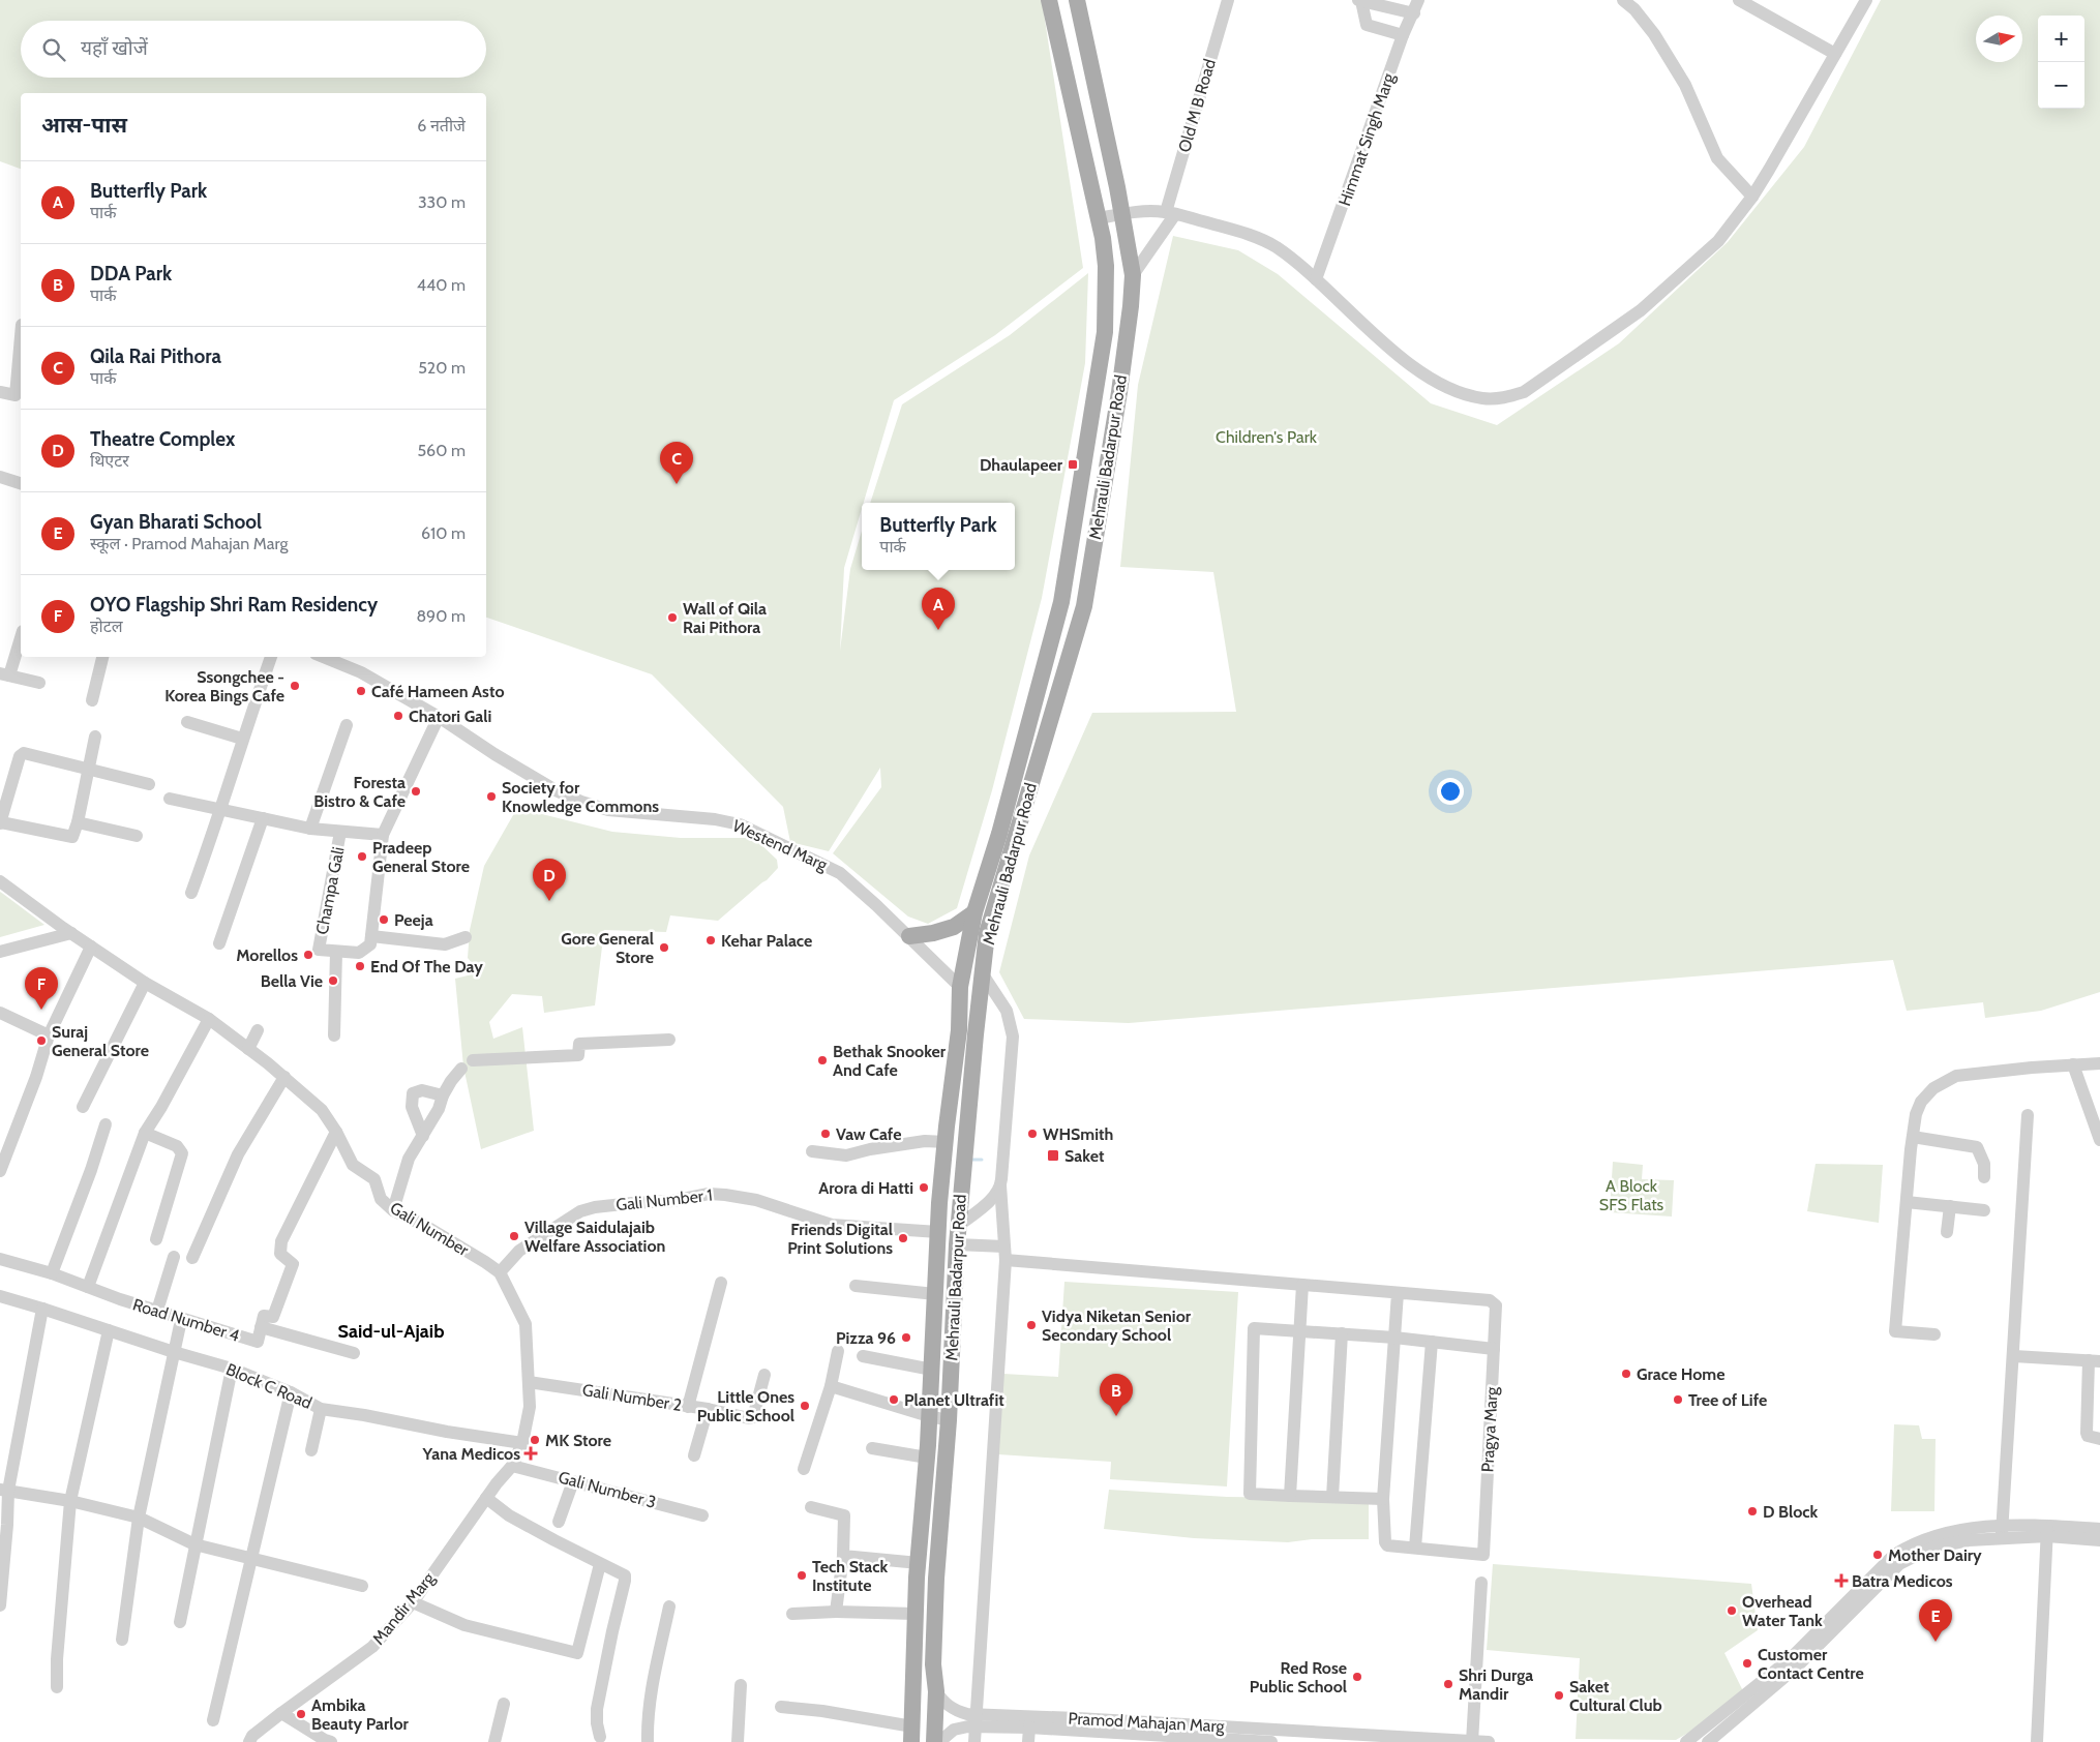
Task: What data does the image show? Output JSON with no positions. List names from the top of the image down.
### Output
{
  "streets": {
    "main road": ["Mehrauli Badarpur Road"],
    "street": [
      "Old M B Road",
      "Himmat Singh Marg",
      "Westend Marg",
      "Champa Gali",
      "Gali Number 1",
      "Gali Number",
      "Road Number 4",
      "Block C Road",
      "Gali Number 2",
      "Pragya Marg",
      "Gali Number 3",
      "Mandir Marg",
      "Pramod Mahajan Marg"
    ]
  },
  "crossings": [
    ["Old M B Road", "Mehrauli Badarpur Road"],
    ["Mehrauli Badarpur Road", "Westend Marg"],
    ["Mehrauli Badarpur Road", "Gali Number 1"],
    ["Mehrauli Badarpur Road", "Pramod Mahajan Marg"],
    ["Gali Number 1", "Gali Number"],
    ["Gali Number", "Road Number 4"],
    ["Gali Number", "Block C Road"],
    ["Gali Number", "Gali Number 2"],
    ["Gali Number", "Mandir Marg"],
    ["Block C Road", "Mandir Marg"],
    ["Gali Number 3", "Mandir Marg"]
  ],
  "districts": ["Said-ul-Ajaib"],
  "parks": ["Children's Park", "A Block SFS Flats"],
  "places": {
    "transit": ["Dhaulapeer", "Saket"],
    "other": [
      "Wall of Qila Rai Pithora",
      "Ssongchee - Korea Bings Cafe",
      "Café Hameen Asto",
      "Chatori Gali",
      "Foresta Bistro & Cafe",
      "Society for Knowledge Commons",
      "Pradeep General Store",
      "Peeja",
      "Kehar Palace",
      "Gore General Store",
      "Morellos",
      "End Of The Day",
      "Bella Vie",
      "Suraj General Store",
      "Bethak Snooker And Cafe",
      "Vaw Cafe",
      "WHSmith",
      "Arora di Hatti",
      "Village Saidulajaib Welfare Association",
      "Friends Digital Print Solutions",
      "Vidya Niketan Senior Secondary School",
      "Pizza 96",
      "Grace Home",
      "Planet Ultrafit",
      "Tree of Life",
      "Little Ones Public School",
      "MK Store",
      "D Block",
      "Mother Dairy",
      "Tech Stack Institute",
      "Overhead Water Tank",
      "Customer Contact Centre",
      "Red Rose Public School",
      "Shri Durga Mandir",
      "Saket Cultural Club",
      "Ambika Beauty Parlor"
    ],
    "health": ["Yana Medicos", "Batra Medicos"]
  },
  "north": "right",
  "page": {
    "map_buttons": ["+", "−"],
    "search": "यहाँ खोजें",
    "heading": ["आस-पास", "6 नतीजे"],
    "list": [
      {
        "mark": "A",
        "name": "Butterfly Park",
        "note": "पार्क",
        "value": "330 m"
      },
      {
        "mark": "B",
        "name": "DDA Park",
        "note": "पार्क",
        "value": "440 m"
      },
      {
        "mark": "C",
        "name": "Qila Rai Pithora",
        "note": "पार्क",
        "value": "520 m"
      },
      {
        "mark": "D",
        "name": "Theatre Complex",
        "note": "थिएटर",
        "value": "560 m"
      },
      {
        "mark": "E",
        "name": "Gyan Bharati School",
        "note": "स्कूल · Pramod Mahajan Marg",
        "value": "610 m"
      },
      {
        "mark": "F",
        "name": "OYO Flagship Shri Ram Residency",
        "note": "होटल",
        "value": "890 m"
      }
    ],
    "pins": [
      "C",
      "A",
      "D",
      "F",
      "B",
      "E"
    ],
    "popup": ["Butterfly Park", "पार्क"]
  }
}
